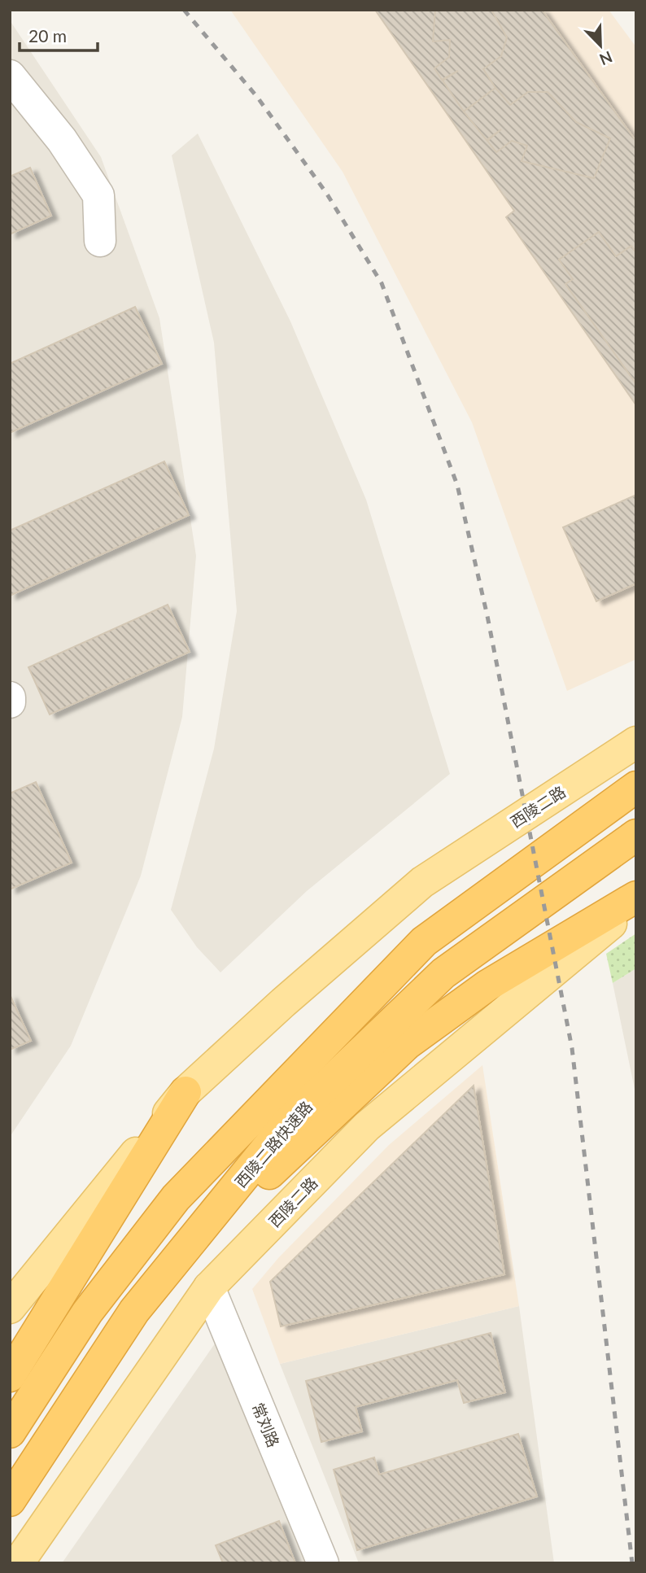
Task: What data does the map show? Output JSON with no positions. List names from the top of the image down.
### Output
{
  "streets": {
    "highway": ["西陵二路快速路"],
    "main road": ["西陵二路"],
    "street": ["常刘路"]
  },
  "crossings": [
    ["西陵二路", "常刘路"]
  ],
  "scale_bar": "20 m",
  "north": "bottom right"
}
